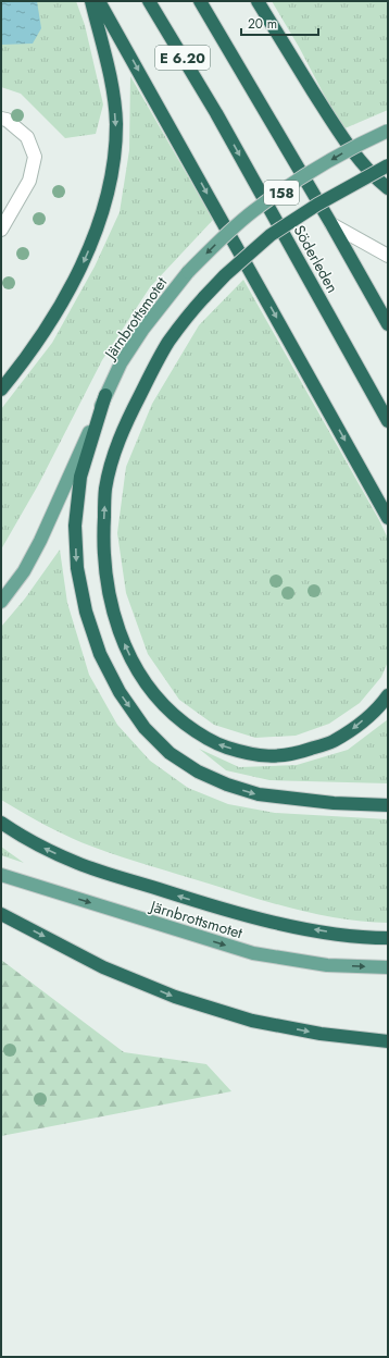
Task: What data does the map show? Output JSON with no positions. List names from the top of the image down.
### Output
{
  "streets": {
    "highway": ["E 6.20", "Söderleden"],
    "main road": ["158", "Järnbrottsmotet"]
  },
  "scale_bar": "20 m"
}
